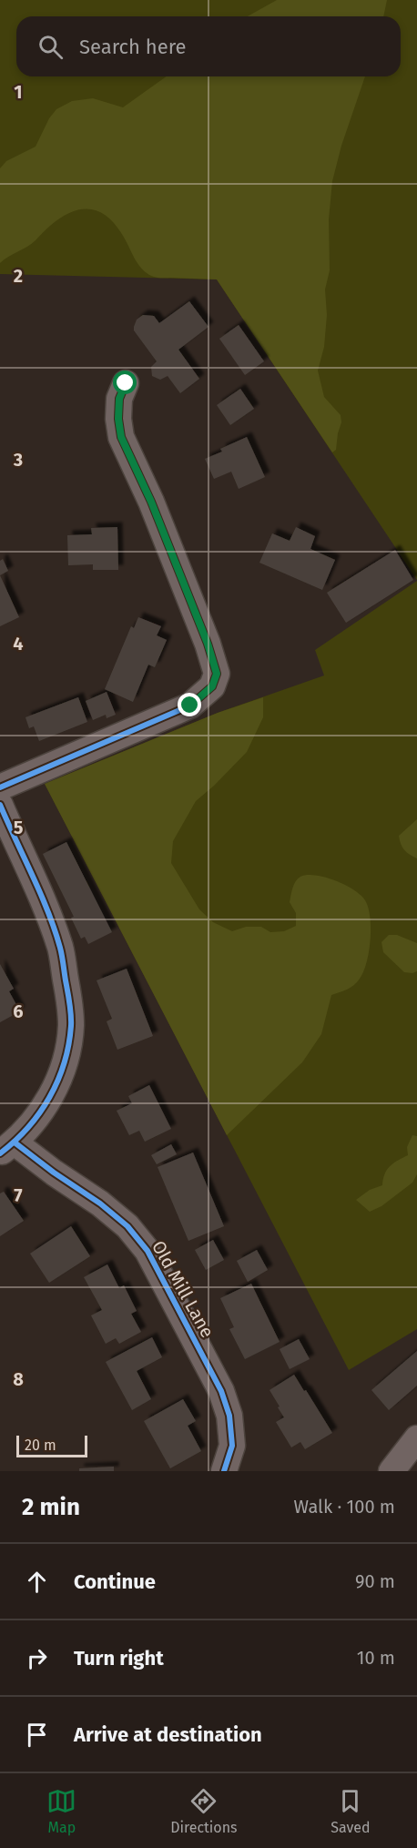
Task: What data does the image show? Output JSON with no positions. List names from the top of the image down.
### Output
{
  "streets": {
    "street": ["Old Mill Lane"]
  },
  "scale_bar": "20 m",
  "page": {
    "search": "Search here",
    "scale": "20 m",
    "heading": ["2 min", "Walk · 100 m"],
    "list": [
      ["Continue", "90 m"],
      ["Turn right", "10 m"],
      "Arrive at destination"
    ],
    "nav": ["Map", "Directions", "Saved"]
  },
  "grid": {
    "rows": [
      "1",
      "2",
      "3",
      "4",
      "5",
      "6",
      "7",
      "8"
    ]
  }
}
